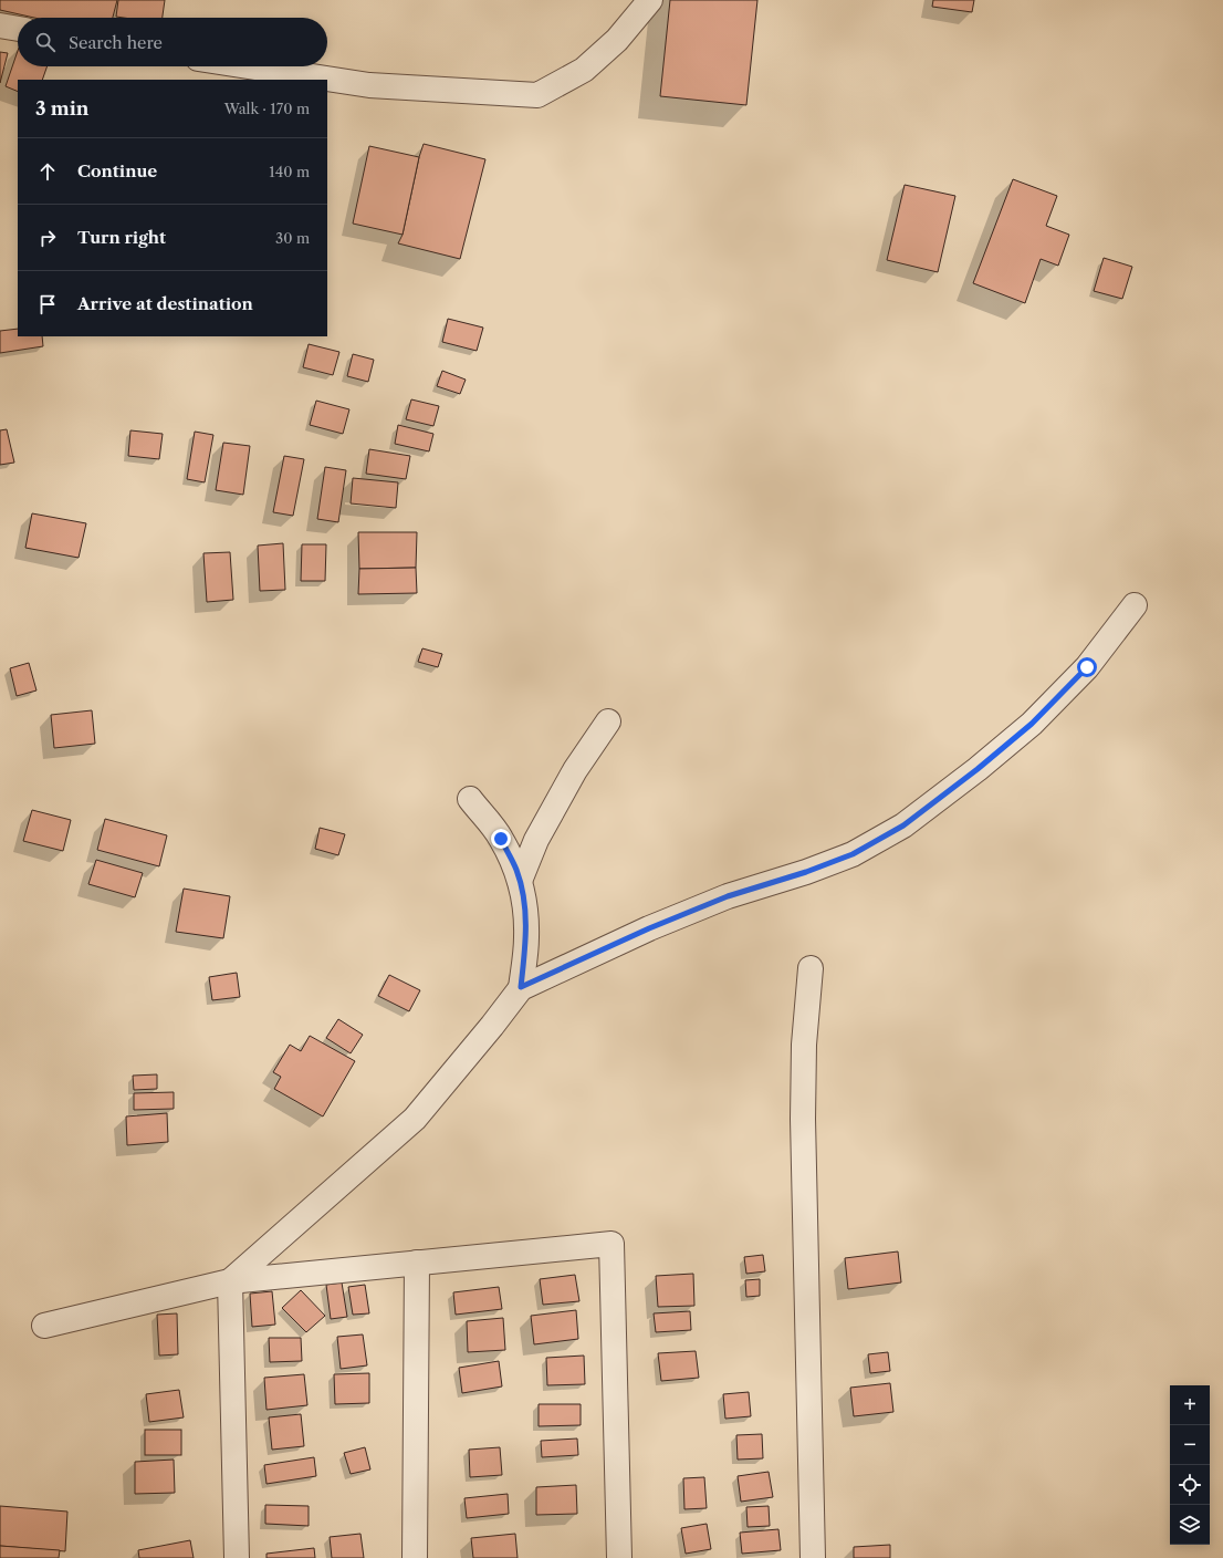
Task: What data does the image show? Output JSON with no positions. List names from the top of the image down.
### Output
{
  "page": {
    "search": "Search here",
    "heading": ["3 min", "Walk · 170 m"],
    "list": [
      ["Continue", "140 m"],
      ["Turn right", "30 m"],
      "Arrive at destination"
    ],
    "map_buttons": ["+", "−"]
  }
}
